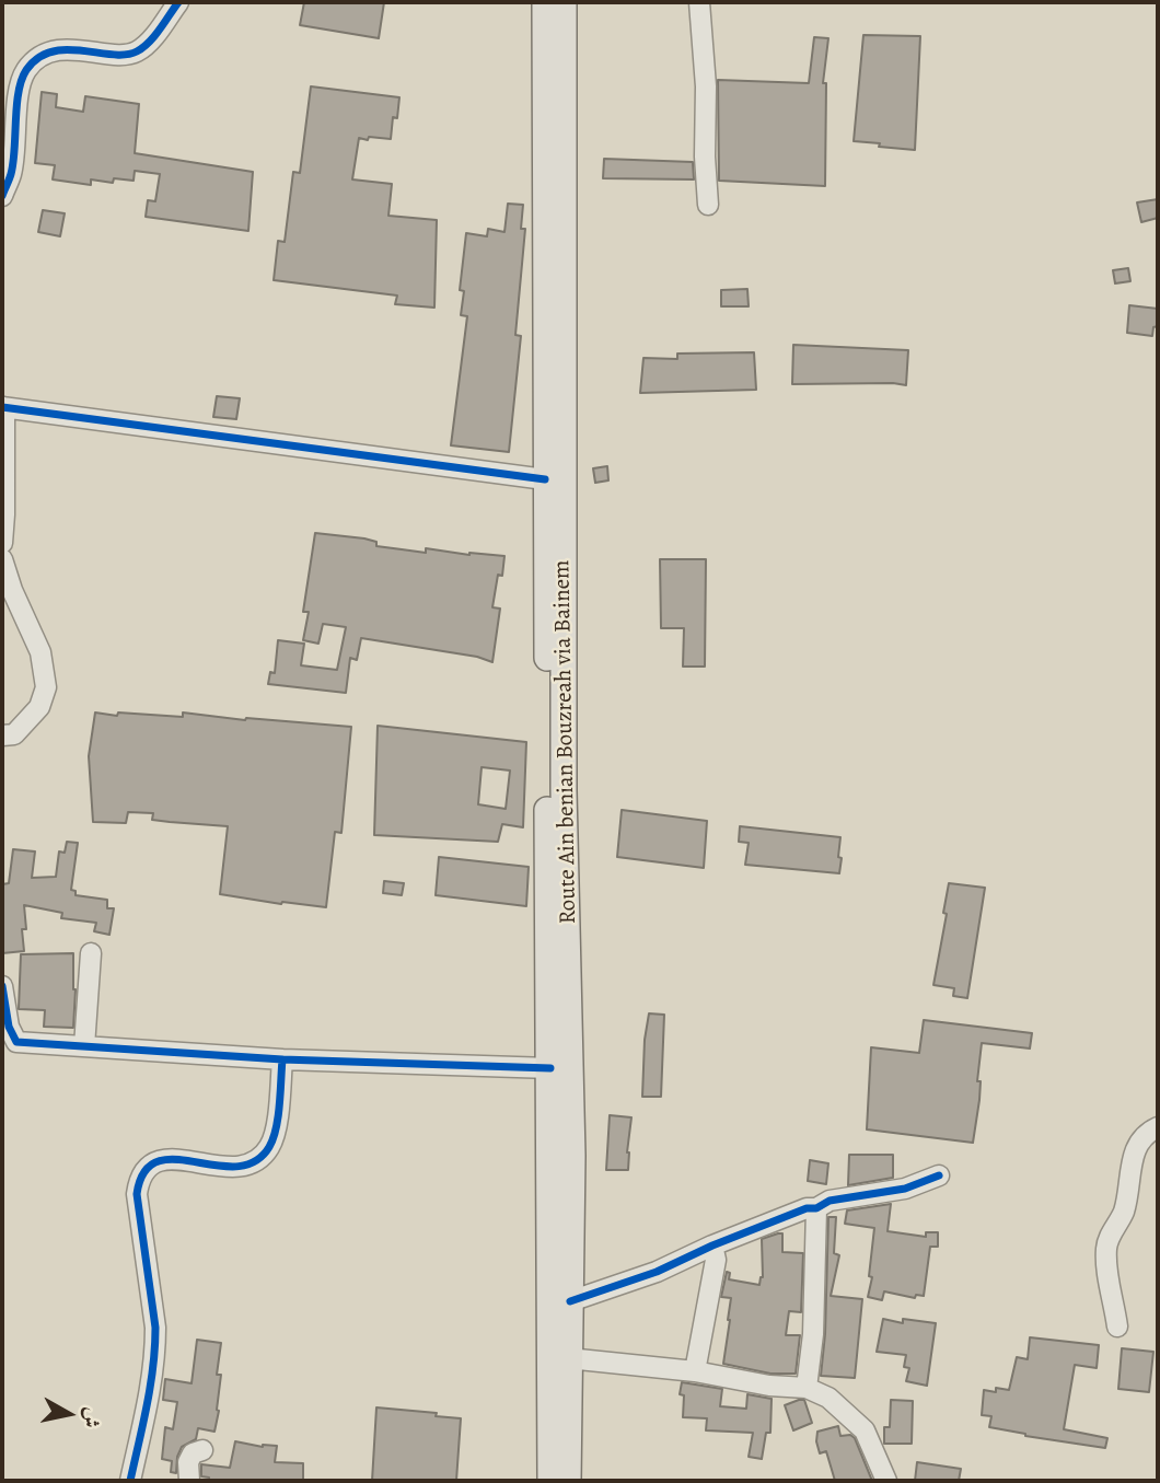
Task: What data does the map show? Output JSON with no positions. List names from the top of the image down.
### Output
{
  "streets": {
    "main road": ["Route Ain benian Bouzreah via Bainem"]
  },
  "north": "right"
}
